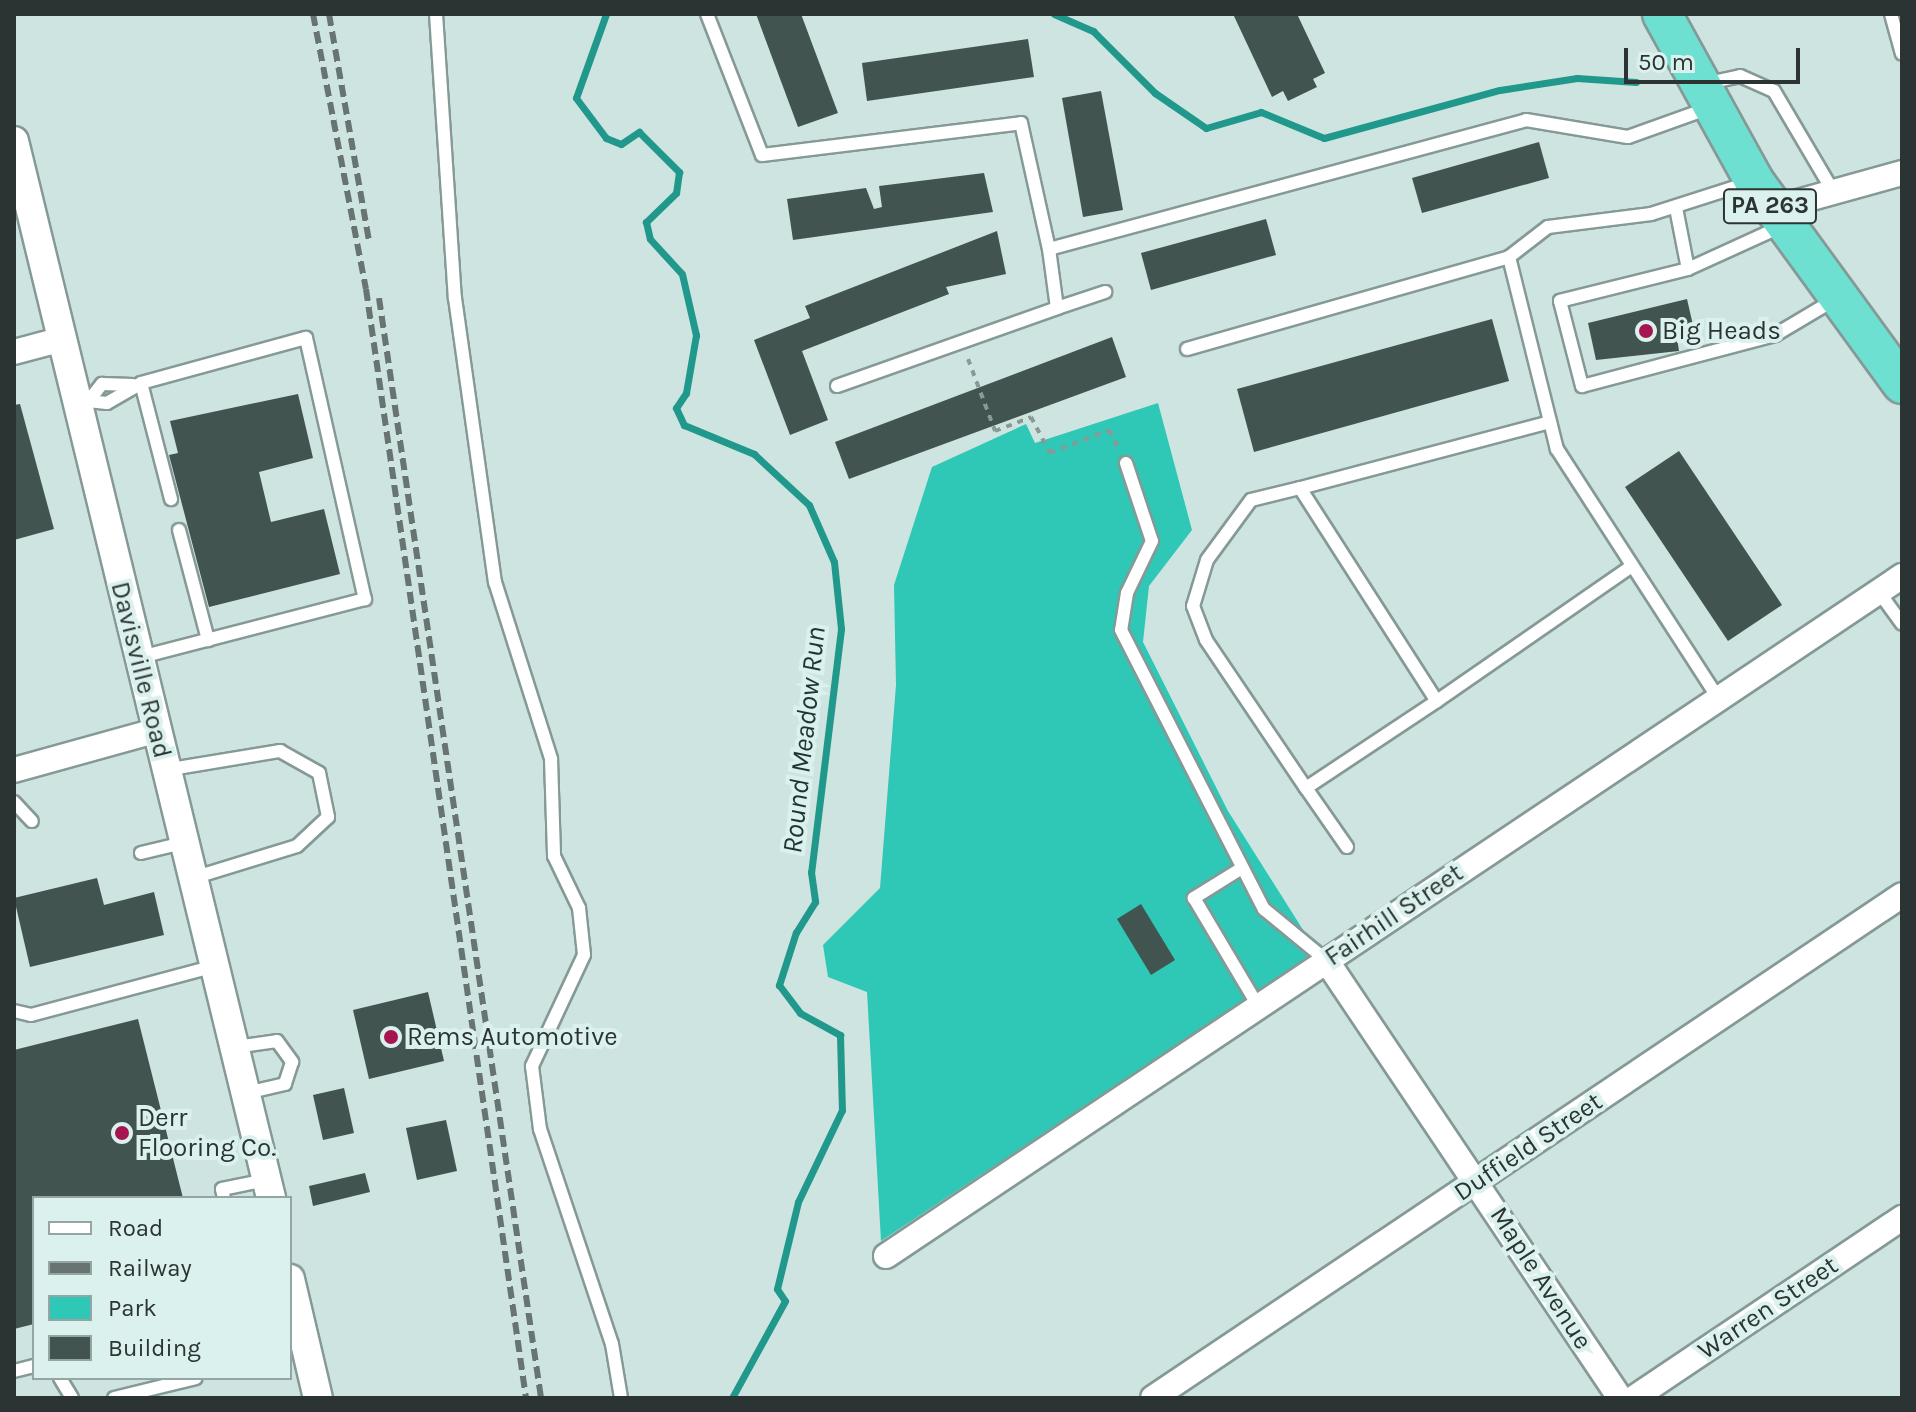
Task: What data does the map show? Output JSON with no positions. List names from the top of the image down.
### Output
{
  "streets": {
    "highway": ["PA 263"],
    "street": [
      "Davisville Road",
      "Fairhill Street",
      "Duffield Street",
      "Maple Avenue",
      "Warren Street"
    ]
  },
  "crossings": [
    ["Fairhill Street", "Maple Avenue"],
    ["Duffield Street", "Maple Avenue"]
  ],
  "water": ["Round Meadow Run"],
  "places": ["Big Heads", "Rems Automotive", "Derr Flooring Co."],
  "legend": [
    "Road",
    "Railway",
    "Park",
    "Building"
  ],
  "scale_bar": "50 m"
}
